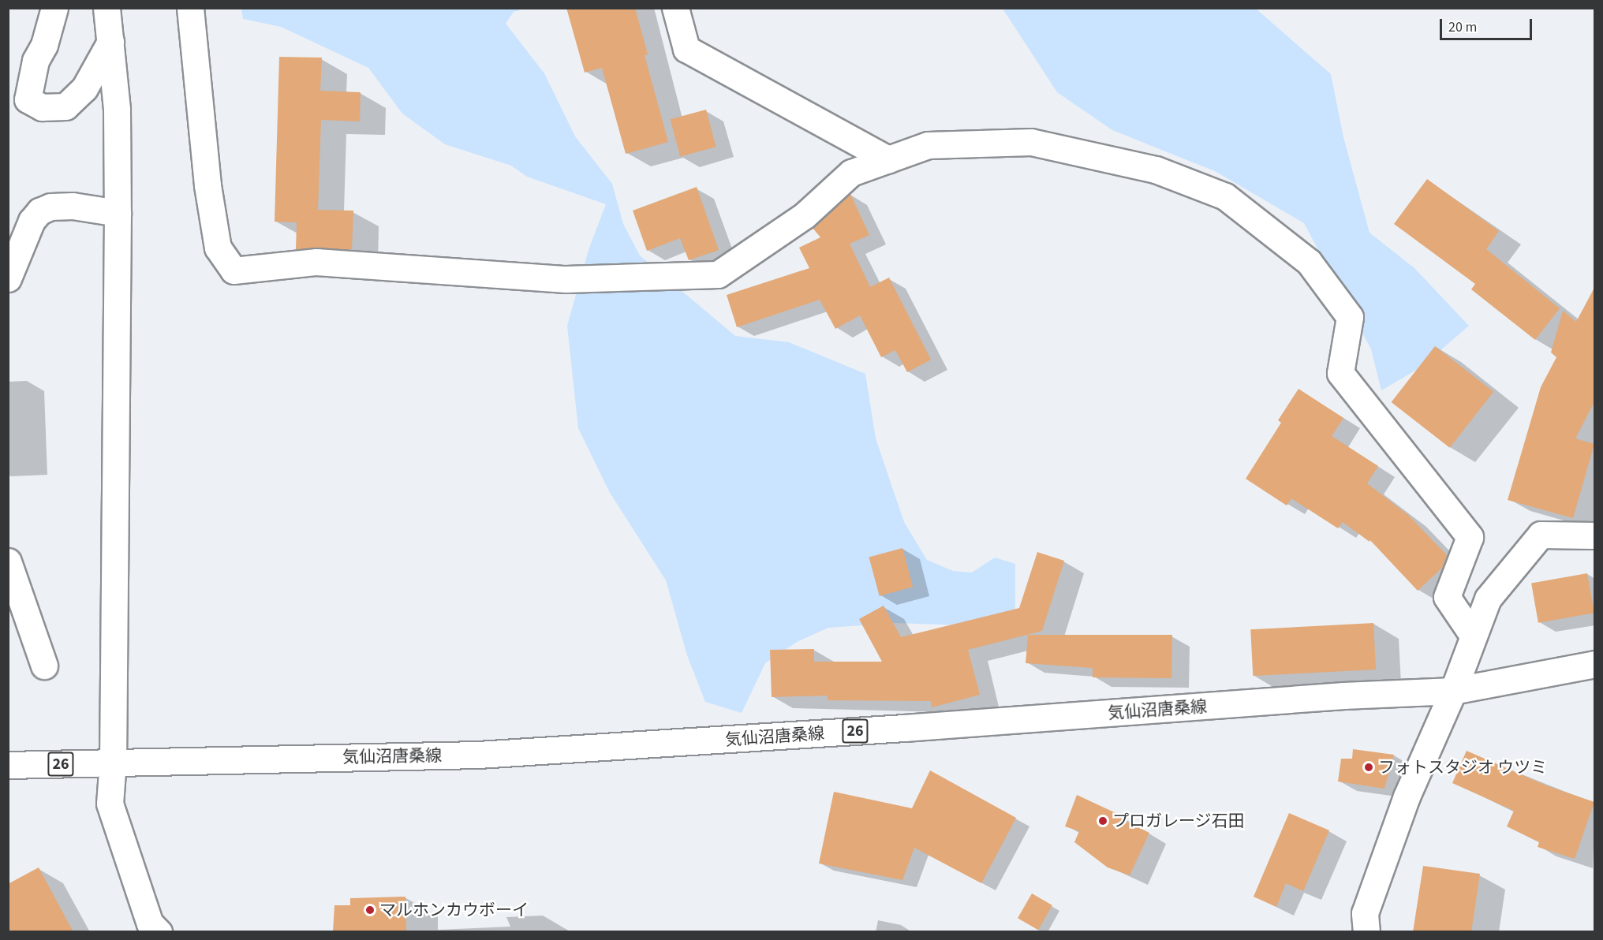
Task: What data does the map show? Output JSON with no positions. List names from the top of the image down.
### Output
{
  "streets": {
    "street": ["気仙沼唐桑線", "26"]
  },
  "places": ["フォトスタジオ ウツミ", "プロガレージ石田", "マルホンカウボーイ"],
  "scale_bar": "20 m"
}
